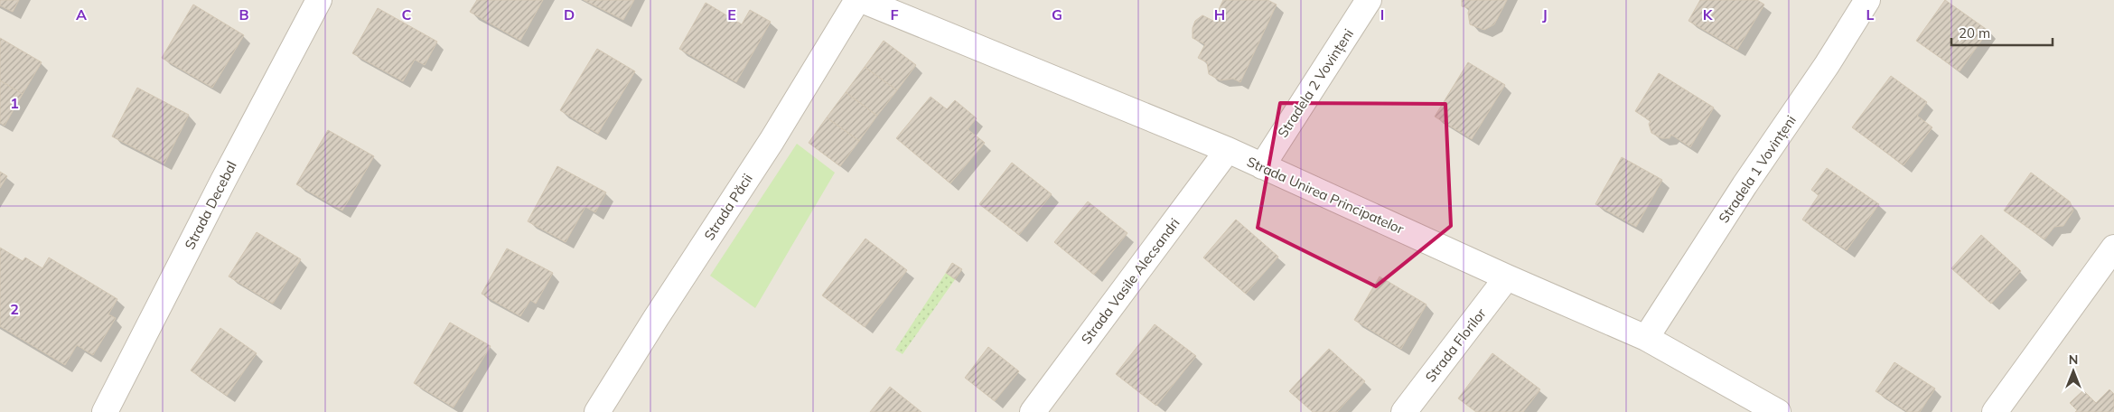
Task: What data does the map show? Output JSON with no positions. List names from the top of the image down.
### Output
{
  "streets": {
    "street": [
      "Stradela 2 Vovințeni",
      "Stradela 1 Vovințeni",
      "Strada Unirea Principatelor",
      "Strada Decebal",
      "Strada Păcii",
      "Strada Vasile Alecsandri",
      "Strada Florilor"
    ]
  },
  "crossings": [
    ["Stradela 2 Vovințeni", "Strada Unirea Principatelor"],
    ["Stradela 1 Vovințeni", "Strada Unirea Principatelor"],
    ["Strada Unirea Principatelor", "Strada Vasile Alecsandri"],
    ["Strada Unirea Principatelor", "Strada Florilor"]
  ],
  "scale_bar": "20 m",
  "north": "top",
  "grid": {
    "columns": [
      "A",
      "B",
      "C",
      "D",
      "E",
      "F",
      "G",
      "H",
      "I",
      "J",
      "K",
      "L"
    ],
    "rows": ["1", "2"]
  }
}
